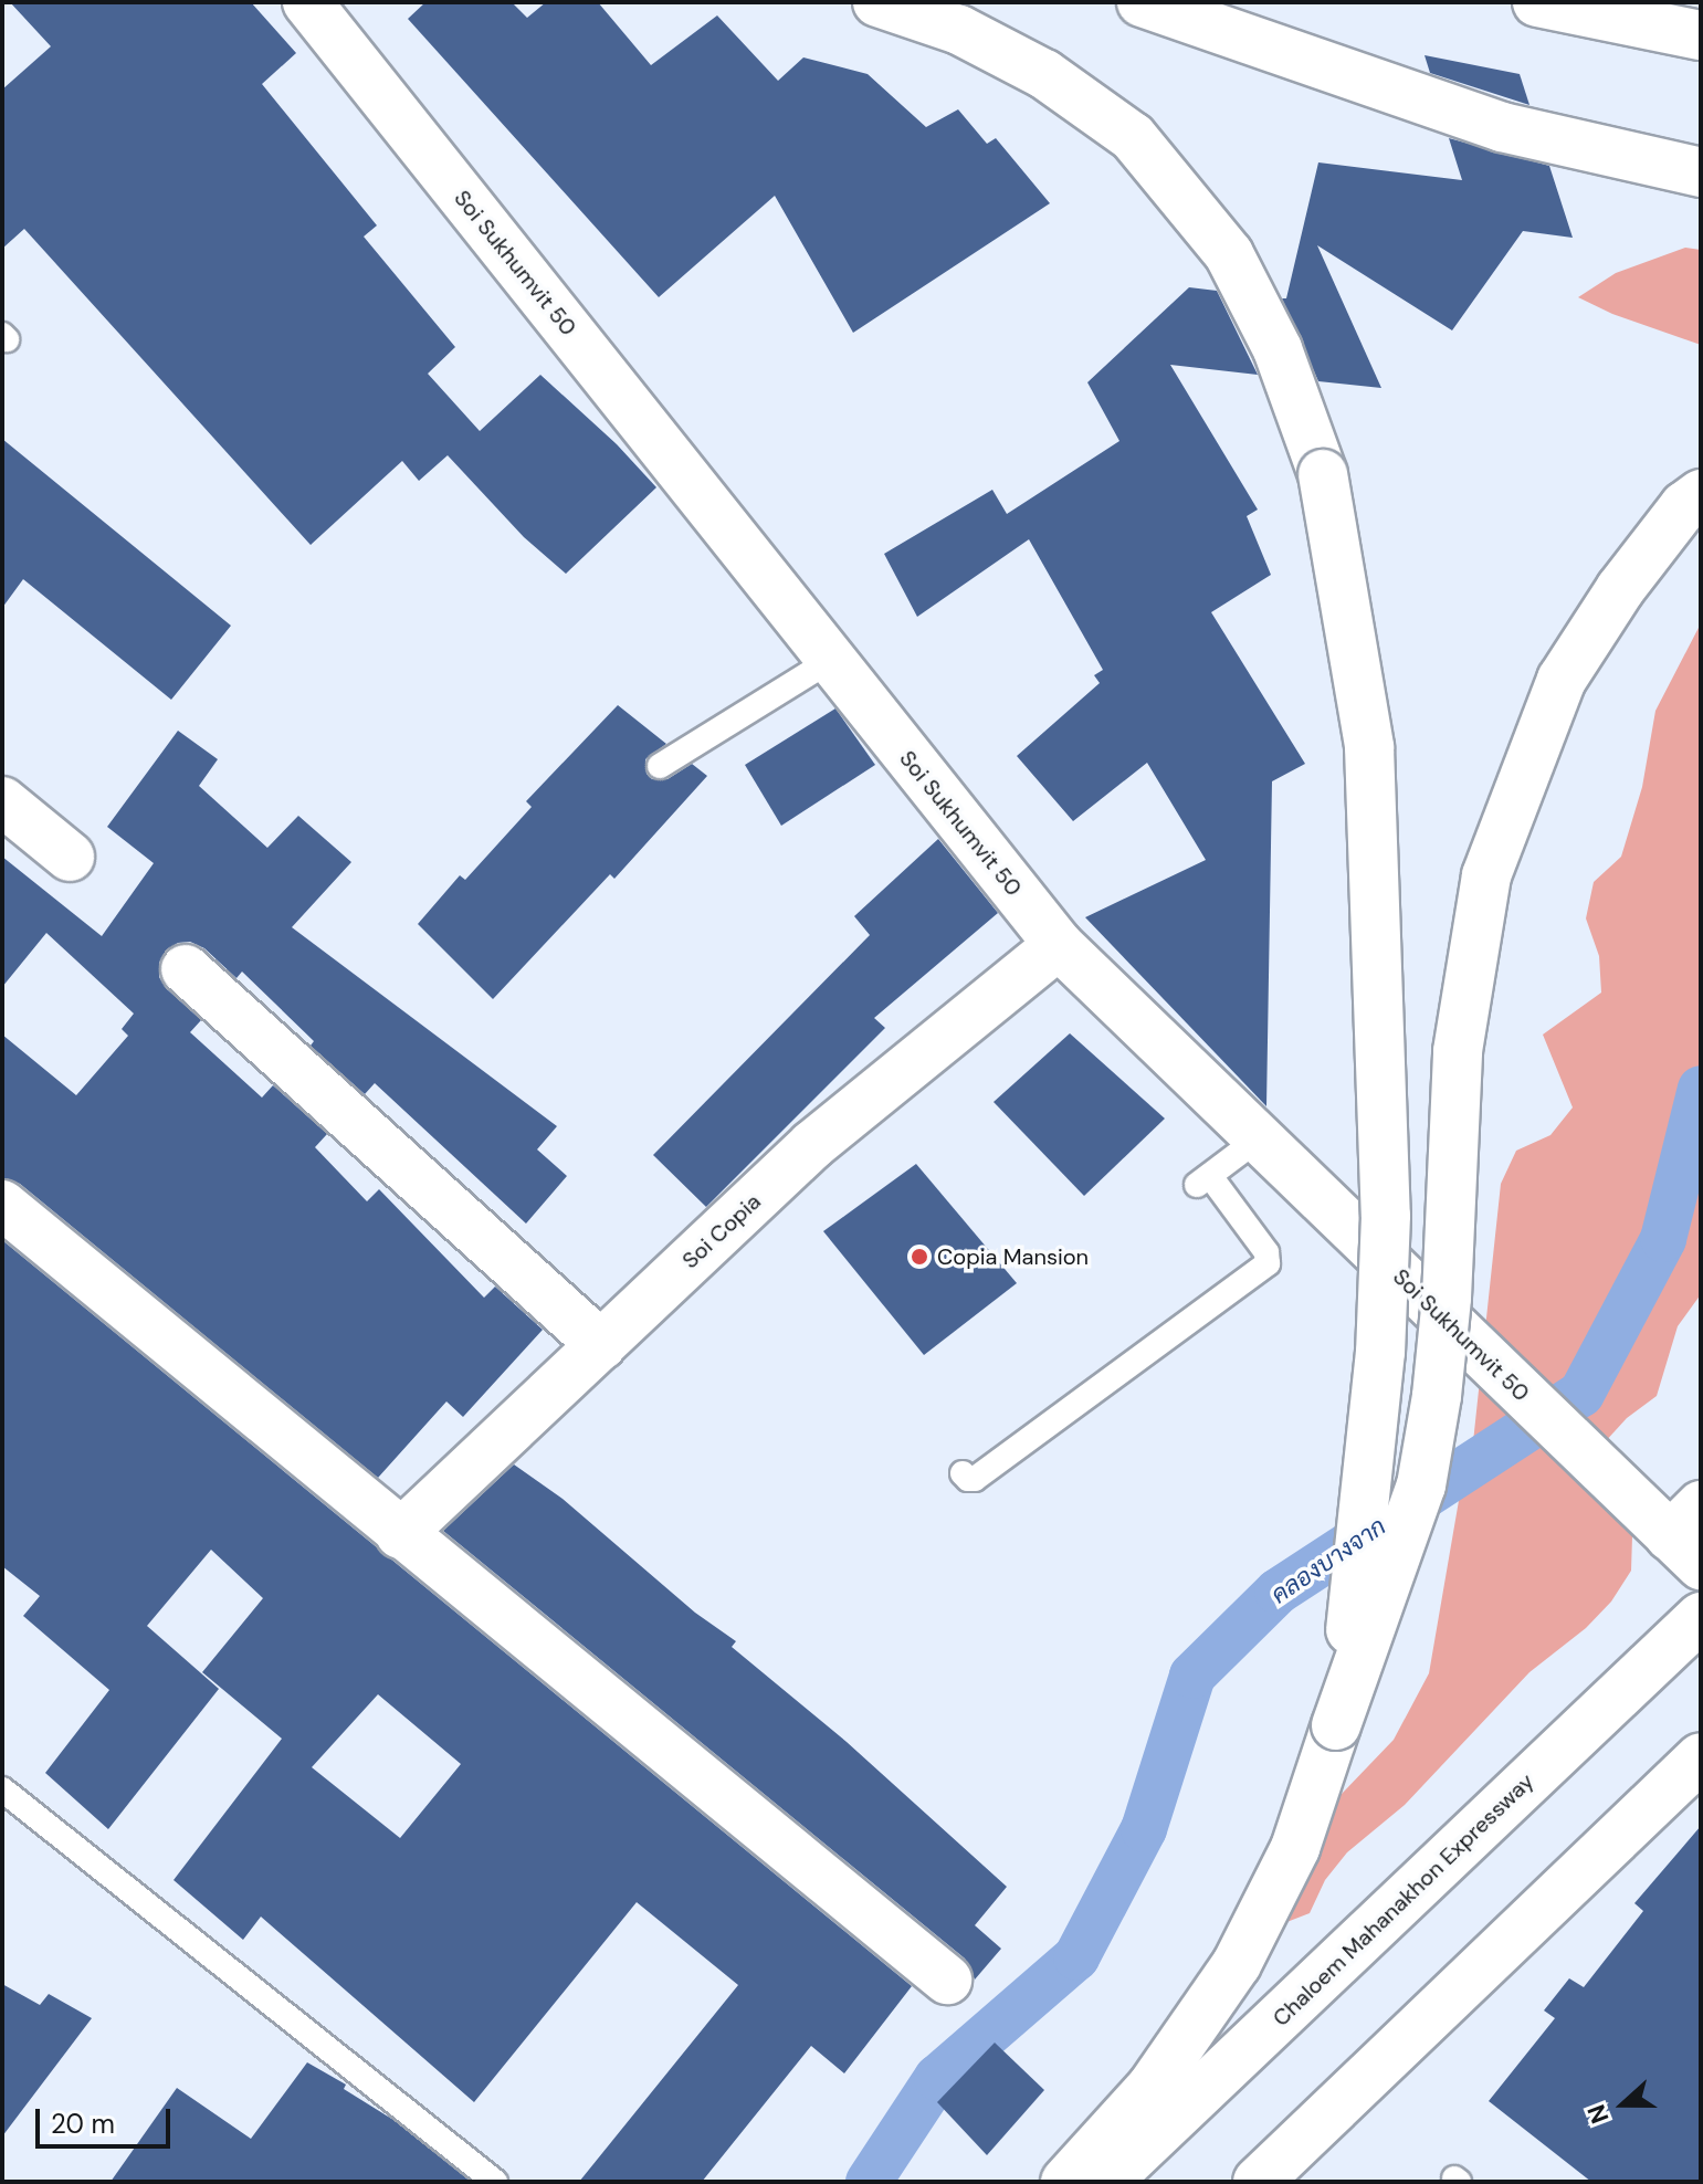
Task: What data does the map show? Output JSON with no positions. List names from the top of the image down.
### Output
{
  "streets": {
    "main road": ["Soi Sukhumvit 50", "Soi Copia", "Chaloem Mahanakhon Expressway"]
  },
  "crossings": [
    ["Soi Sukhumvit 50", "Soi Copia"]
  ],
  "water": ["คลองบางจาก"],
  "places": ["Copia Mansion"],
  "scale_bar": "20 m",
  "north": "left"
}
